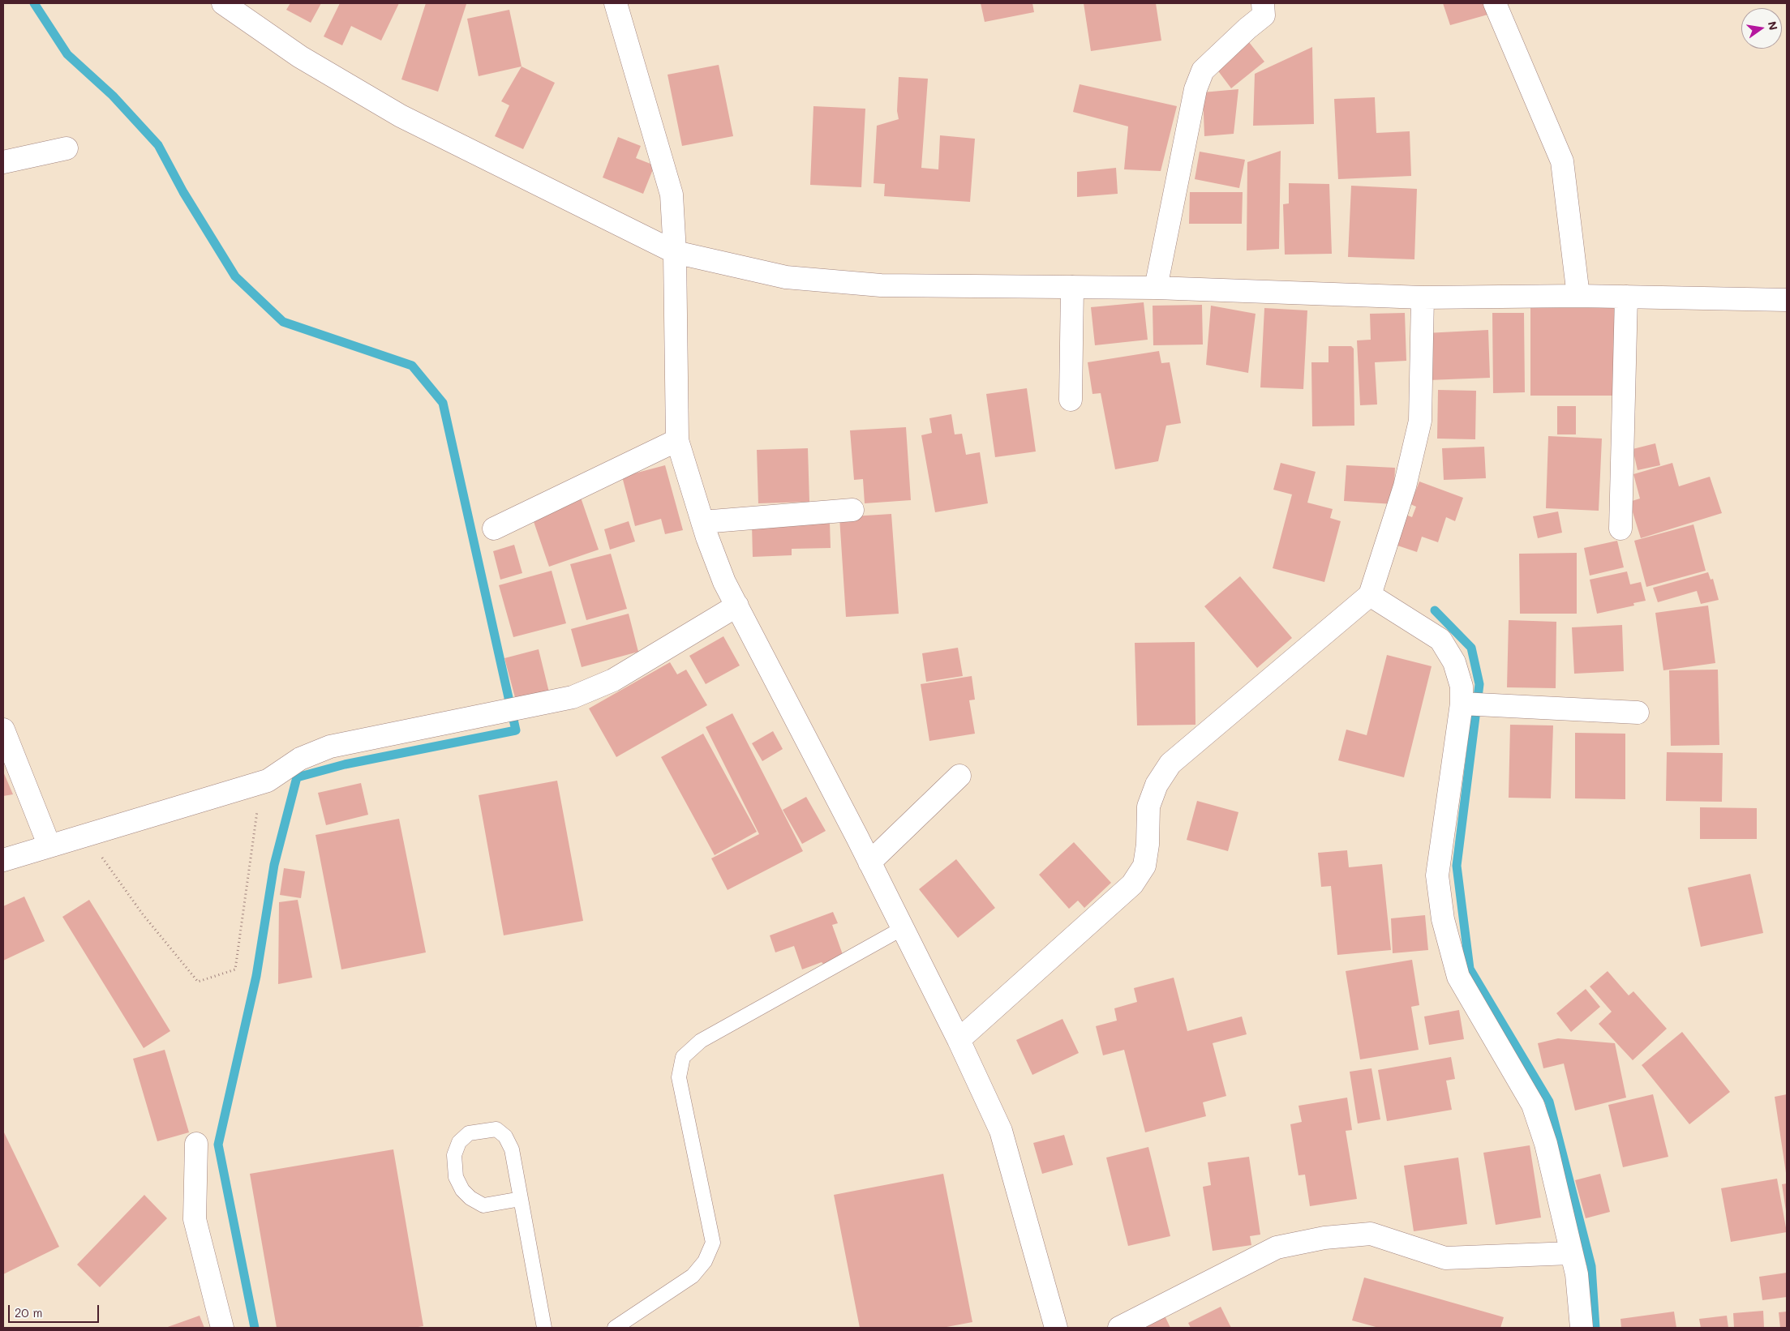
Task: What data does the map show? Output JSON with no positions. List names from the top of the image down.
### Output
{
  "scale_bar": "20 m",
  "north": "right"
}
